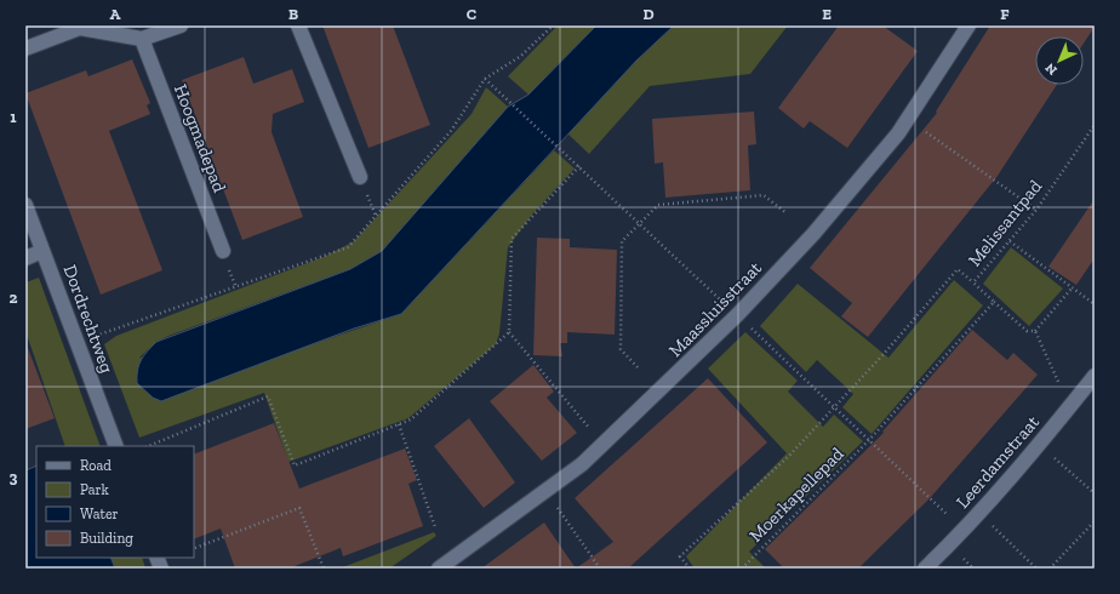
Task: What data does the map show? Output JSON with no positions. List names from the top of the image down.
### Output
{
  "streets": {
    "street": [
      "Hoogmadepad",
      "Maassluisstraat",
      "Dordrechtweg",
      "Leerdamstraat"
    ],
    "path": ["Melissantpad", "Moerkapellepad"]
  },
  "legend": [
    "Road",
    "Park",
    "Water",
    "Building"
  ],
  "north": "bottom left",
  "grid": {
    "columns": [
      "A",
      "B",
      "C",
      "D",
      "E",
      "F"
    ],
    "rows": ["1", "2", "3"]
  }
}
